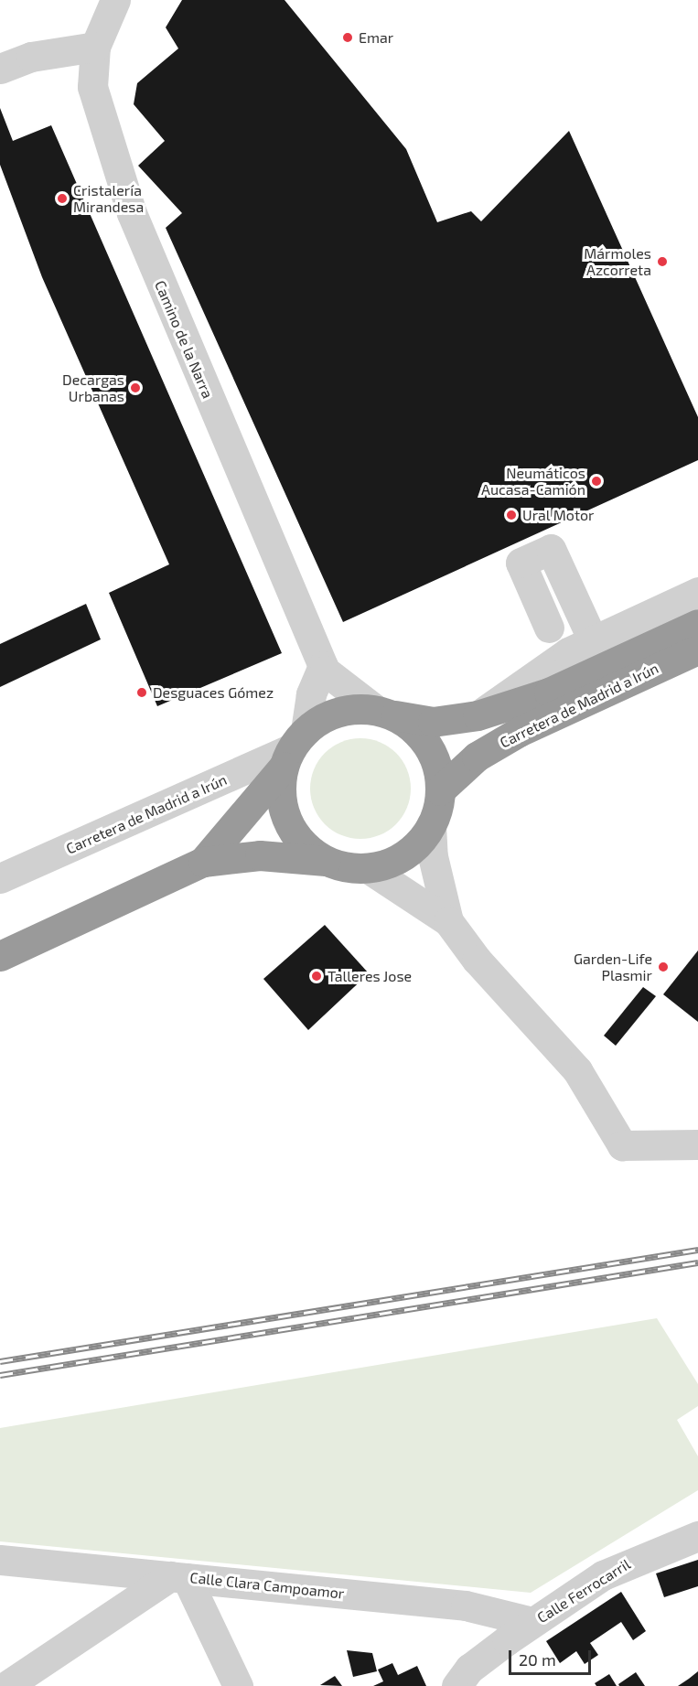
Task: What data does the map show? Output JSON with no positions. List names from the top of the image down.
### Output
{
  "streets": {
    "highway": ["Carretera de Madrid a Irún"],
    "street": ["Camino de la Narra", "Calle Clara Campoamor", "Calle Ferrocarril"]
  },
  "crossings": [
    ["Calle Clara Campoamor", "Calle Ferrocarril"]
  ],
  "places": [
    "Emar",
    "Cristalería Mirandesa",
    "Mármoles Azcorreta",
    "Decargas Urbanas",
    "Neumáticos Aucasa-Camión",
    "Ural Motor",
    "Desguaces Gómez",
    "Garden-Life Plasmir",
    "Talleres Jose"
  ],
  "scale_bar": "20 m"
}
